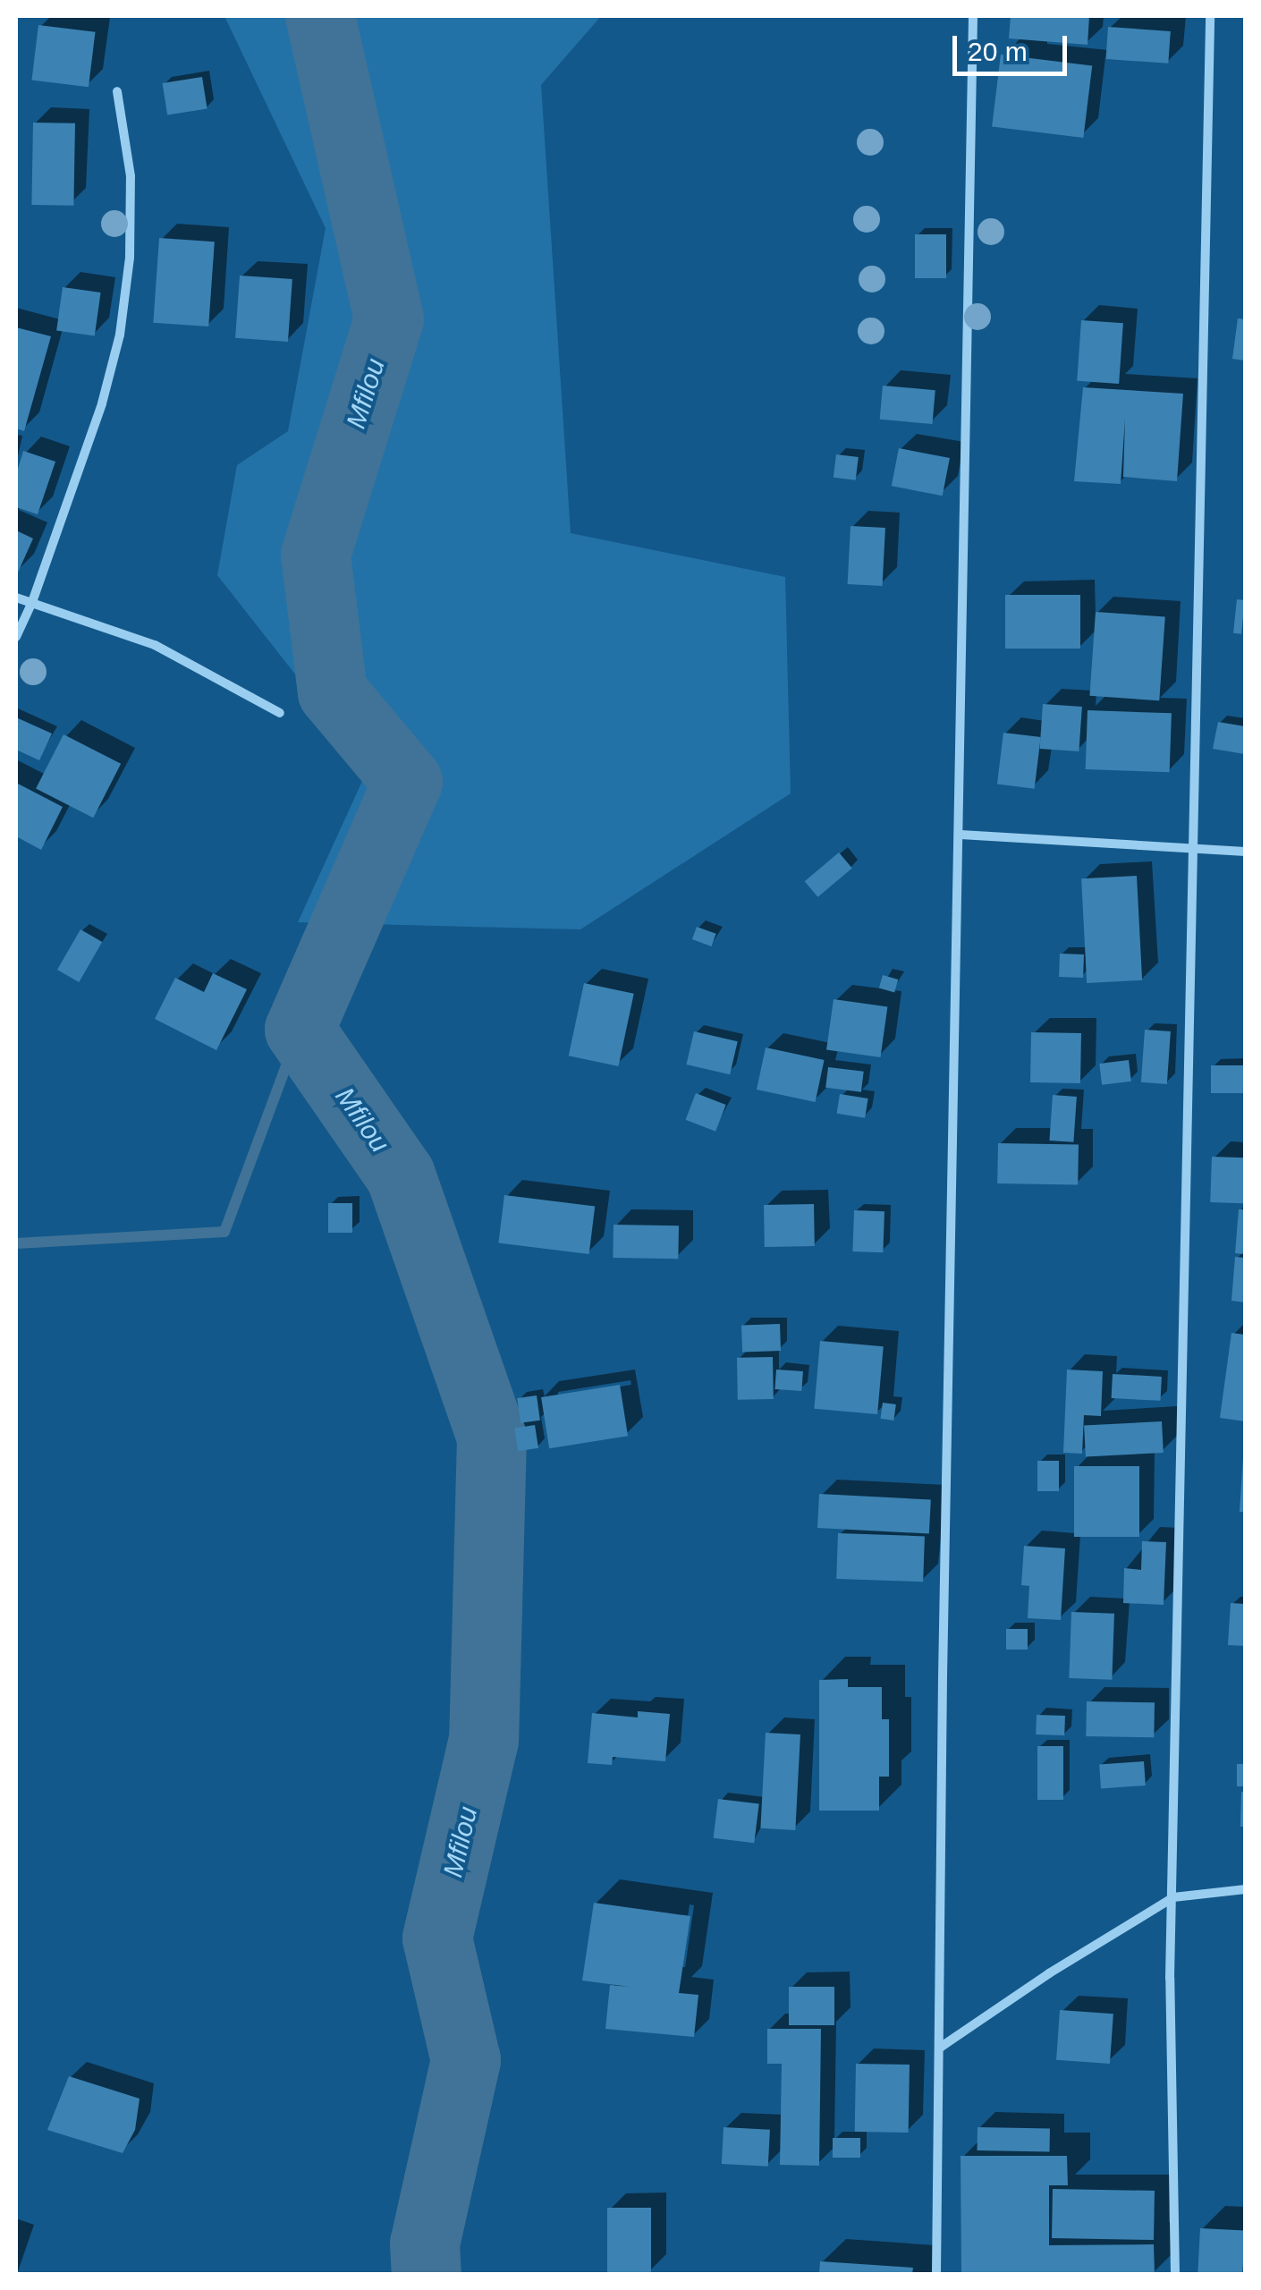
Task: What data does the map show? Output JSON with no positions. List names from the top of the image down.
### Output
{
  "water": ["Mfilou"],
  "scale_bar": "20 m"
}
